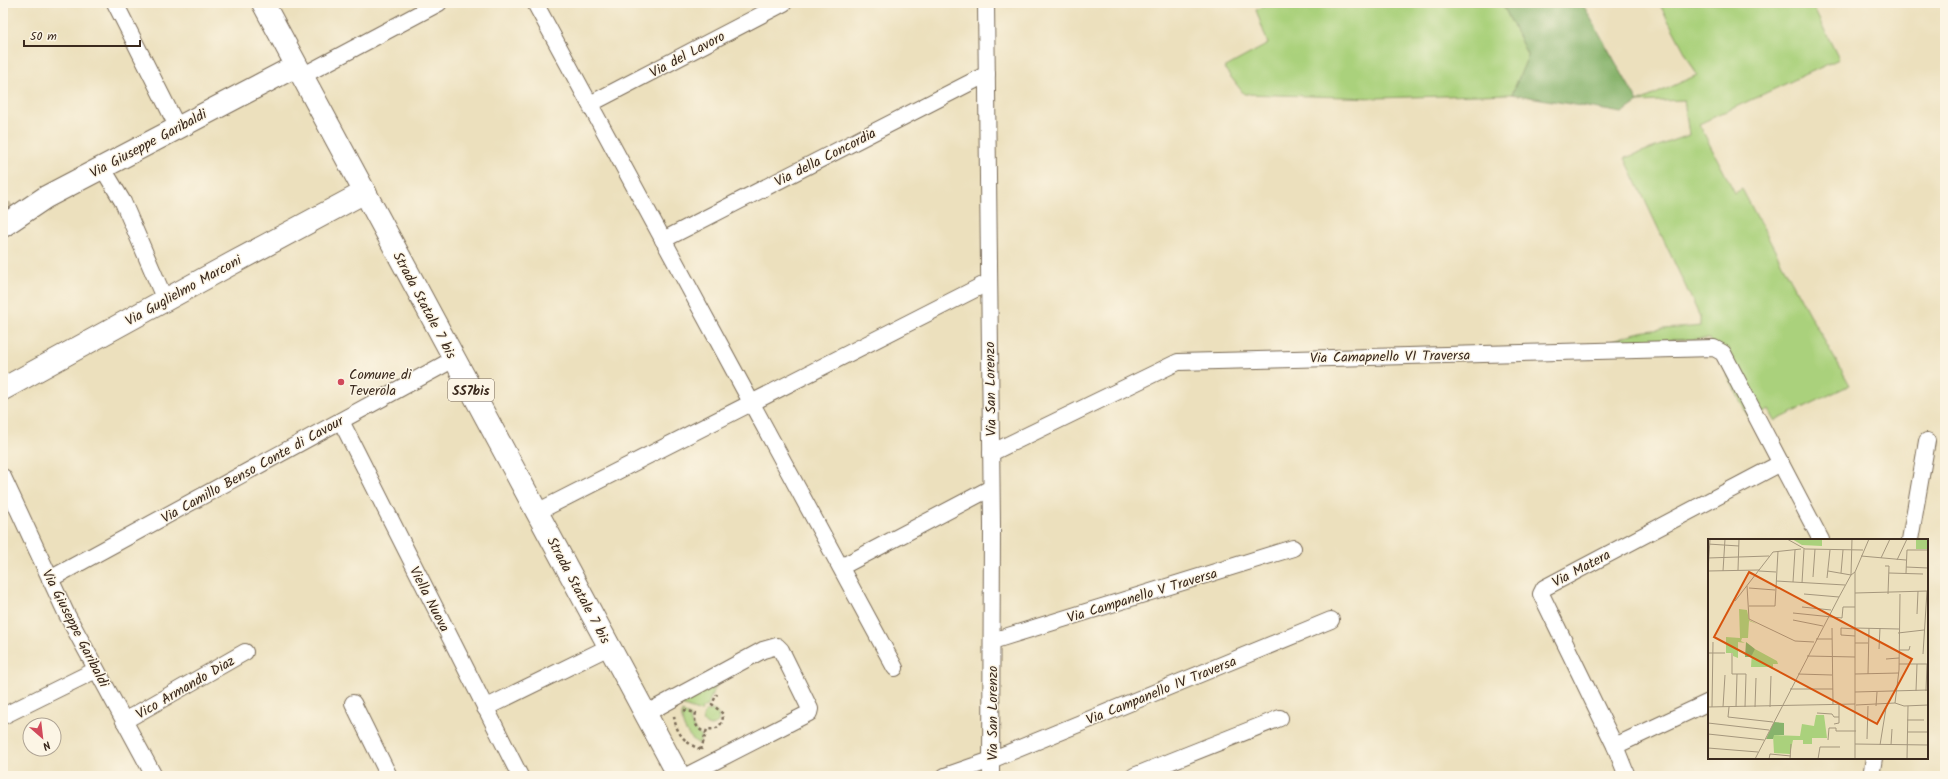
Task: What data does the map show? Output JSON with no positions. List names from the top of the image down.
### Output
{
  "streets": {
    "main road": [
      "Via Giuseppe Garibaldi",
      "Via Guglielmo Marconi",
      "Strada Statale 7 bis",
      "SS7bis"
    ],
    "street": [
      "Via del Lavoro",
      "Via della Concordia",
      "Via Camapnello VI Traversa",
      "Via San Lorenzo",
      "Via Camillo Benso Conte di Cavour",
      "Via Matera",
      "Via Campanello V Traversa",
      "Viella Nuova",
      "Vico Armando Diaz",
      "Via Campanello IV Traversa"
    ]
  },
  "crossings": [
    ["Via Giuseppe Garibaldi", "Strada Statale 7 bis"],
    ["Via Giuseppe Garibaldi", "Via Camillo Benso Conte di Cavour"],
    ["Via Giuseppe Garibaldi", "Vico Armando Diaz"],
    ["Via della Concordia", "Via San Lorenzo"],
    ["Via Guglielmo Marconi", "Strada Statale 7 bis"],
    ["Strada Statale 7 bis", "Via Camillo Benso Conte di Cavour"],
    ["Via Camapnello VI Traversa", "Via San Lorenzo"],
    ["Via Camapnello VI Traversa", "Via Matera"],
    ["Via San Lorenzo", "Via Campanello V Traversa"],
    ["Via San Lorenzo", "Via Campanello IV Traversa"],
    ["Via Camillo Benso Conte di Cavour", "Viella Nuova"]
  ],
  "places": ["Comune di Teverola"],
  "scale_bar": "50 m",
  "north": "bottom right"
}
